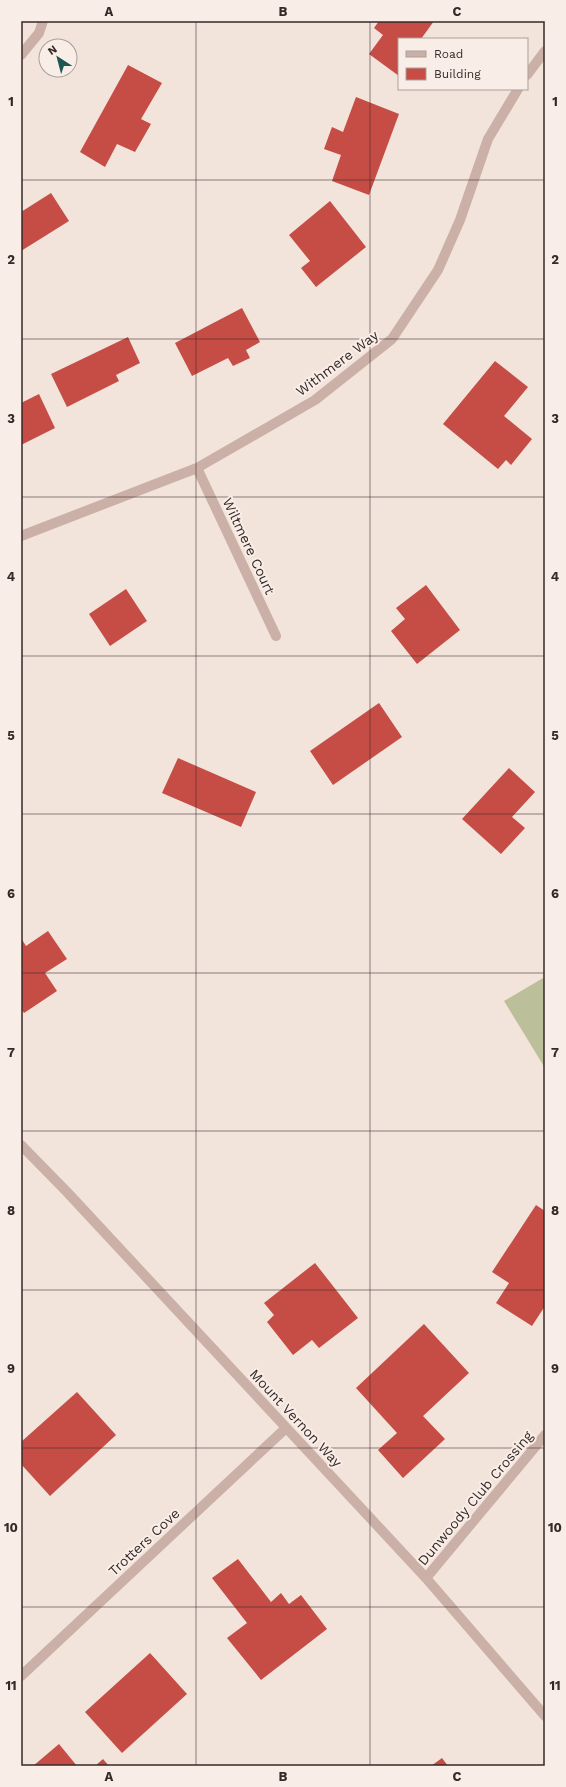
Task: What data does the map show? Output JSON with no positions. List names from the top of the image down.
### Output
{
  "streets": {
    "street": [
      "Withmere Way",
      "Wiltmere Court",
      "Mount Vernon Way",
      "Dunwoody Club Crossing",
      "Trotters Cove"
    ]
  },
  "crossings": [
    ["Withmere Way", "Wiltmere Court"],
    ["Mount Vernon Way", "Dunwoody Club Crossing"],
    ["Mount Vernon Way", "Trotters Cove"]
  ],
  "legend": ["Road", "Building"],
  "north": "top left",
  "grid": {
    "columns": ["A", "B", "C"],
    "rows": [
      "1",
      "2",
      "3",
      "4",
      "5",
      "6",
      "7",
      "8",
      "9",
      "10",
      "11"
    ]
  }
}
